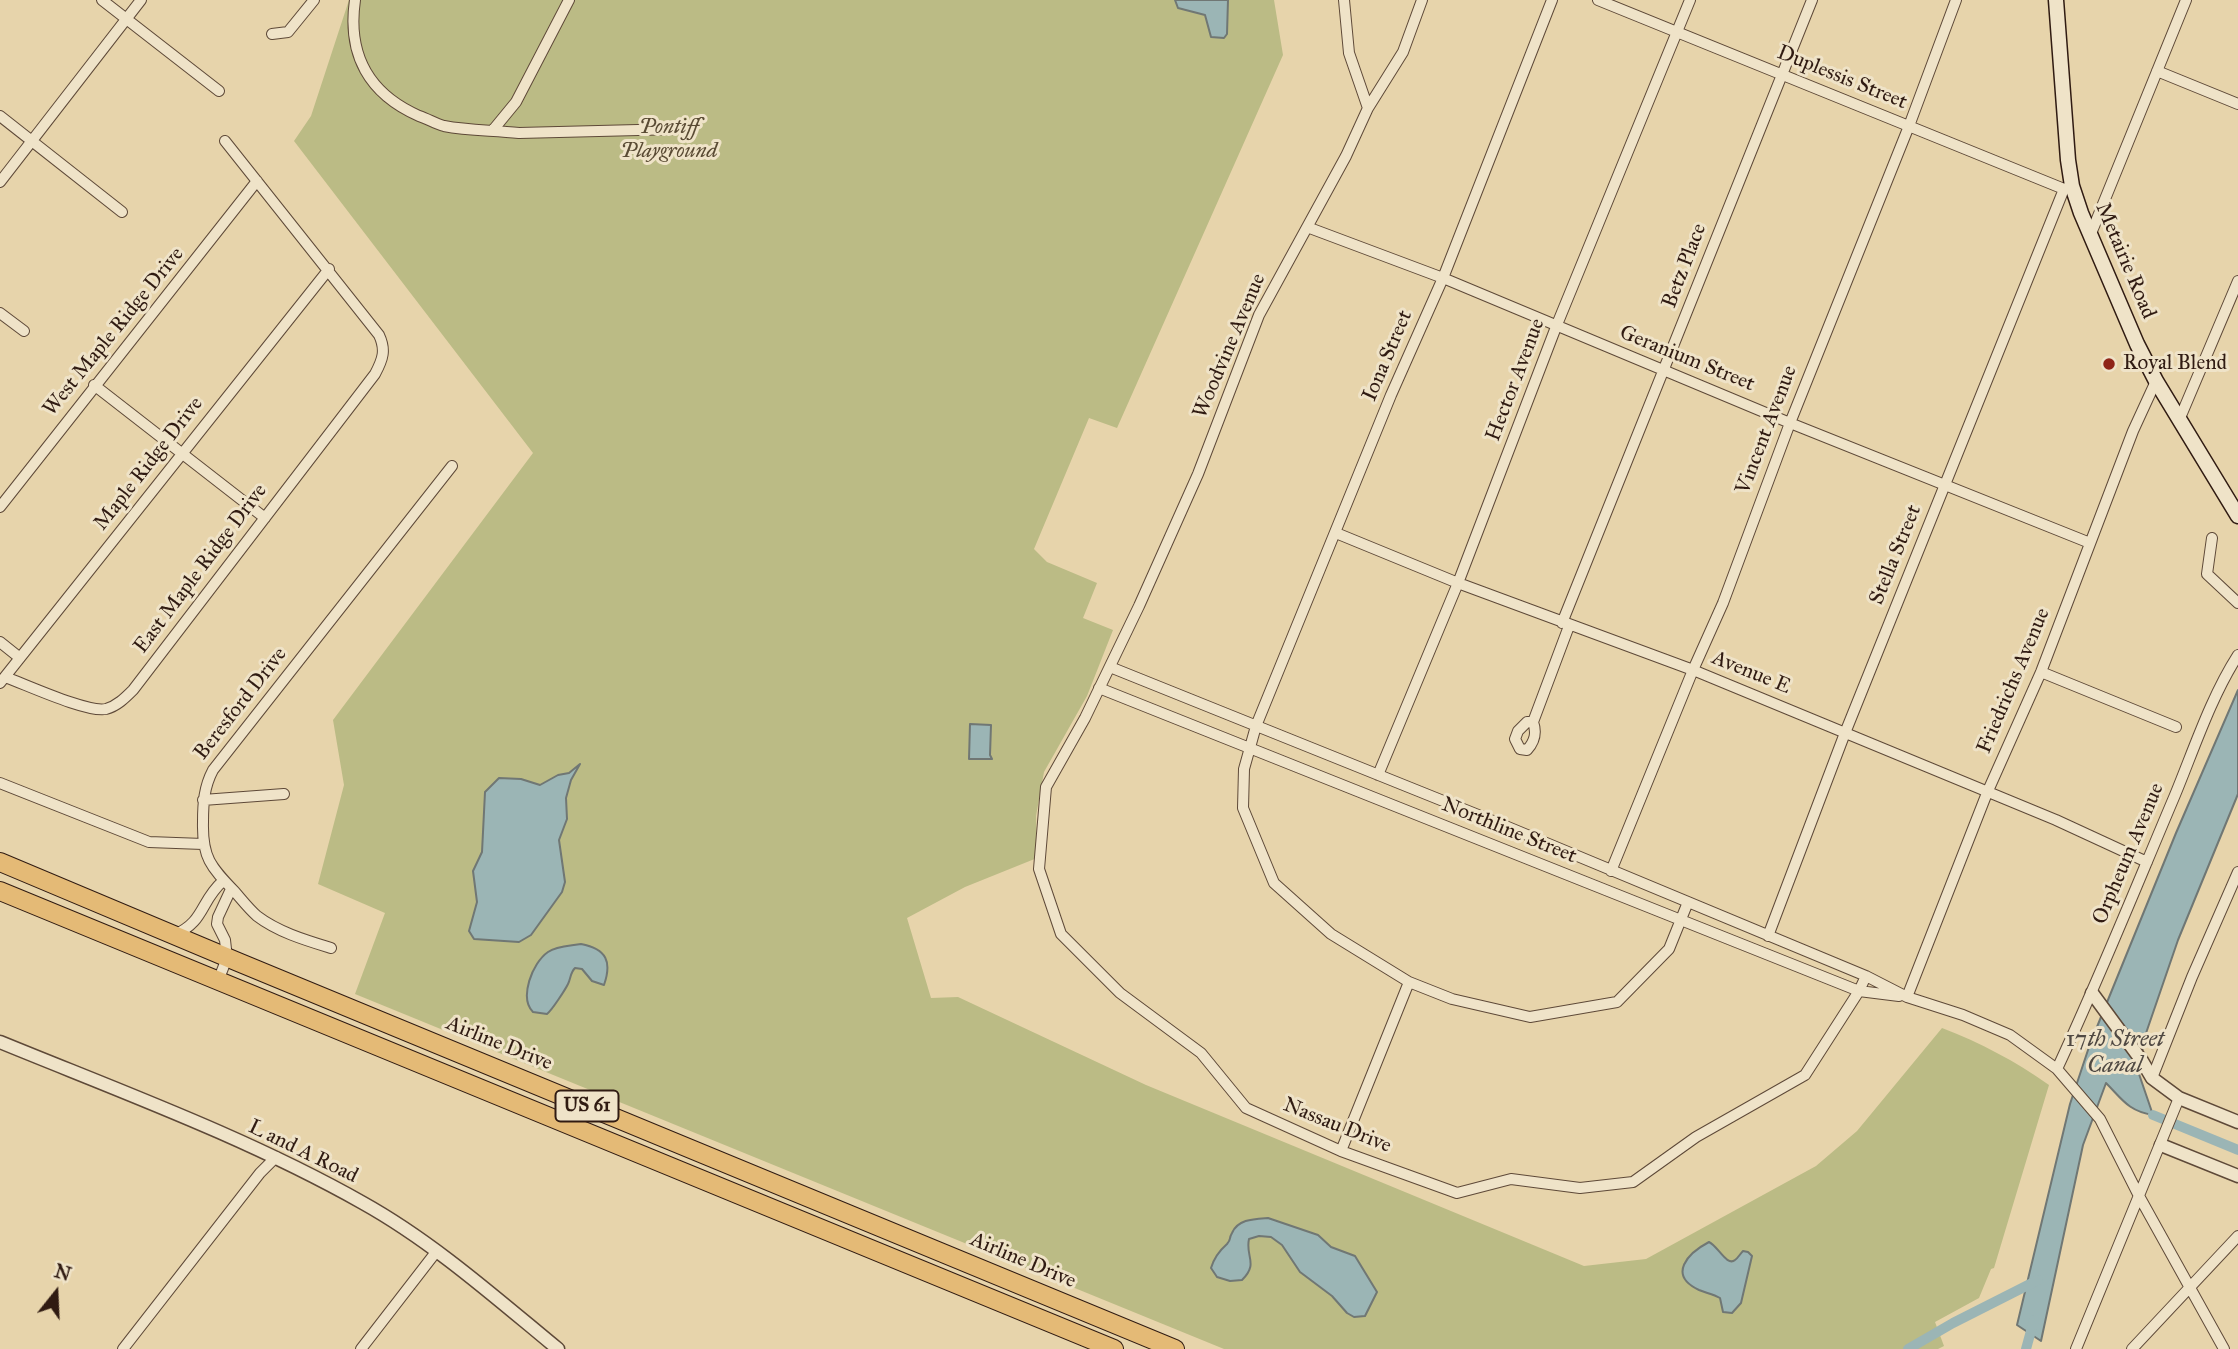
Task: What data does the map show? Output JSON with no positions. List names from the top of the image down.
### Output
{
  "streets": {
    "highway": ["Airline Drive", "US 61"],
    "main road": ["Metairie Road"],
    "street": [
      "Duplessis Street",
      "Betz Place",
      "West Maple Ridge Drive",
      "Woodvine Avenue",
      "Iona Street",
      "Geranium Street",
      "Hector Avenue",
      "Vincent Avenue",
      "Maple Ridge Drive",
      "Stella Street",
      "East Maple Ridge Drive",
      "Avenue E",
      "Friedrichs Avenue",
      "Beresford Drive",
      "Northline Street",
      "Orpheum Avenue",
      "Nassau Drive",
      "L and A Road"
    ]
  },
  "crossings": [
    ["Duplessis Street", "Metairie Road"],
    ["Duplessis Street", "Betz Place"],
    ["Duplessis Street", "Hector Avenue"],
    ["Duplessis Street", "Vincent Avenue"],
    ["Duplessis Street", "Stella Street"],
    ["Metairie Road", "Stella Street"],
    ["Metairie Road", "Friedrichs Avenue"],
    ["Betz Place", "Geranium Street"],
    ["Betz Place", "Avenue E"],
    ["Woodvine Avenue", "Geranium Street"],
    ["Woodvine Avenue", "Northline Street"],
    ["Woodvine Avenue", "Nassau Drive"],
    ["Iona Street", "Geranium Street"],
    ["Iona Street", "Avenue E"],
    ["Iona Street", "Northline Street"],
    ["Geranium Street", "Hector Avenue"],
    ["Geranium Street", "Vincent Avenue"],
    ["Geranium Street", "Stella Street"],
    ["Geranium Street", "Friedrichs Avenue"],
    ["Hector Avenue", "Avenue E"],
    ["Hector Avenue", "Northline Street"],
    ["Vincent Avenue", "Avenue E"],
    ["Vincent Avenue", "Northline Street"],
    ["Maple Ridge Drive", "East Maple Ridge Drive"],
    ["Stella Street", "Avenue E"],
    ["Stella Street", "Northline Street"],
    ["Avenue E", "Friedrichs Avenue"],
    ["Avenue E", "Orpheum Avenue"],
    ["Friedrichs Avenue", "Northline Street"],
    ["Northline Street", "Orpheum Avenue"],
    ["Northline Street", "Nassau Drive"]
  ],
  "water": ["17th Street Canal"],
  "parks": ["Pontiff Playground"],
  "places": ["Royal Blend"],
  "north": "top"
}
